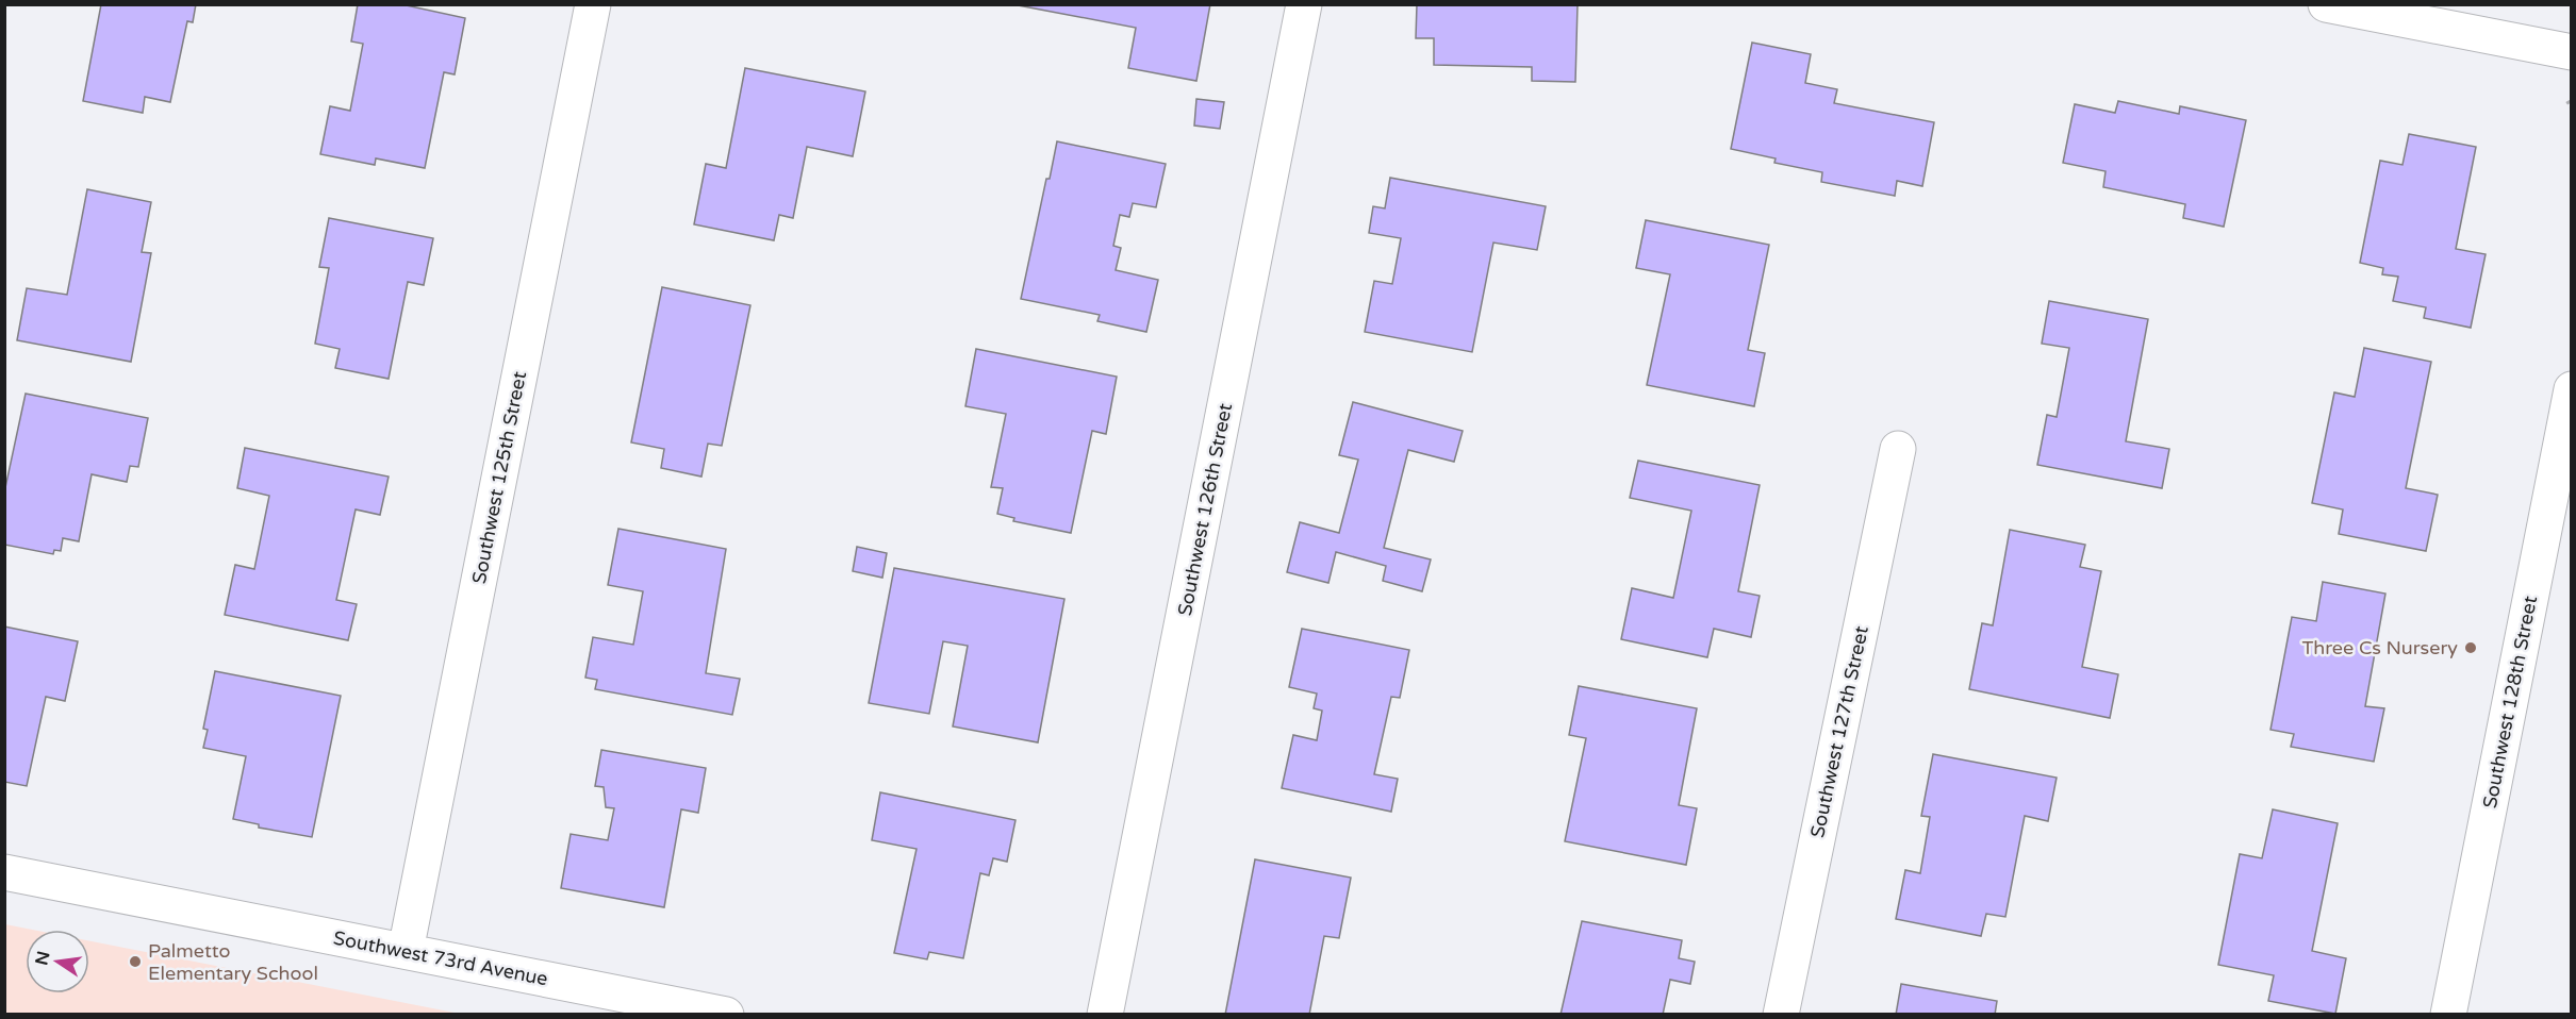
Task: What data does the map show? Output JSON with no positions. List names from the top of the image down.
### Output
{
  "streets": {
    "street": [
      "Southwest 125th Street",
      "Southwest 126th Street",
      "Southwest 128th Street",
      "Southwest 127th Street",
      "Southwest 73rd Avenue"
    ]
  },
  "crossings": [
    ["Southwest 125th Street", "Southwest 73rd Avenue"]
  ],
  "places": ["Three Cs Nursery", "Palmetto Elementary School"],
  "north": "left"
}
